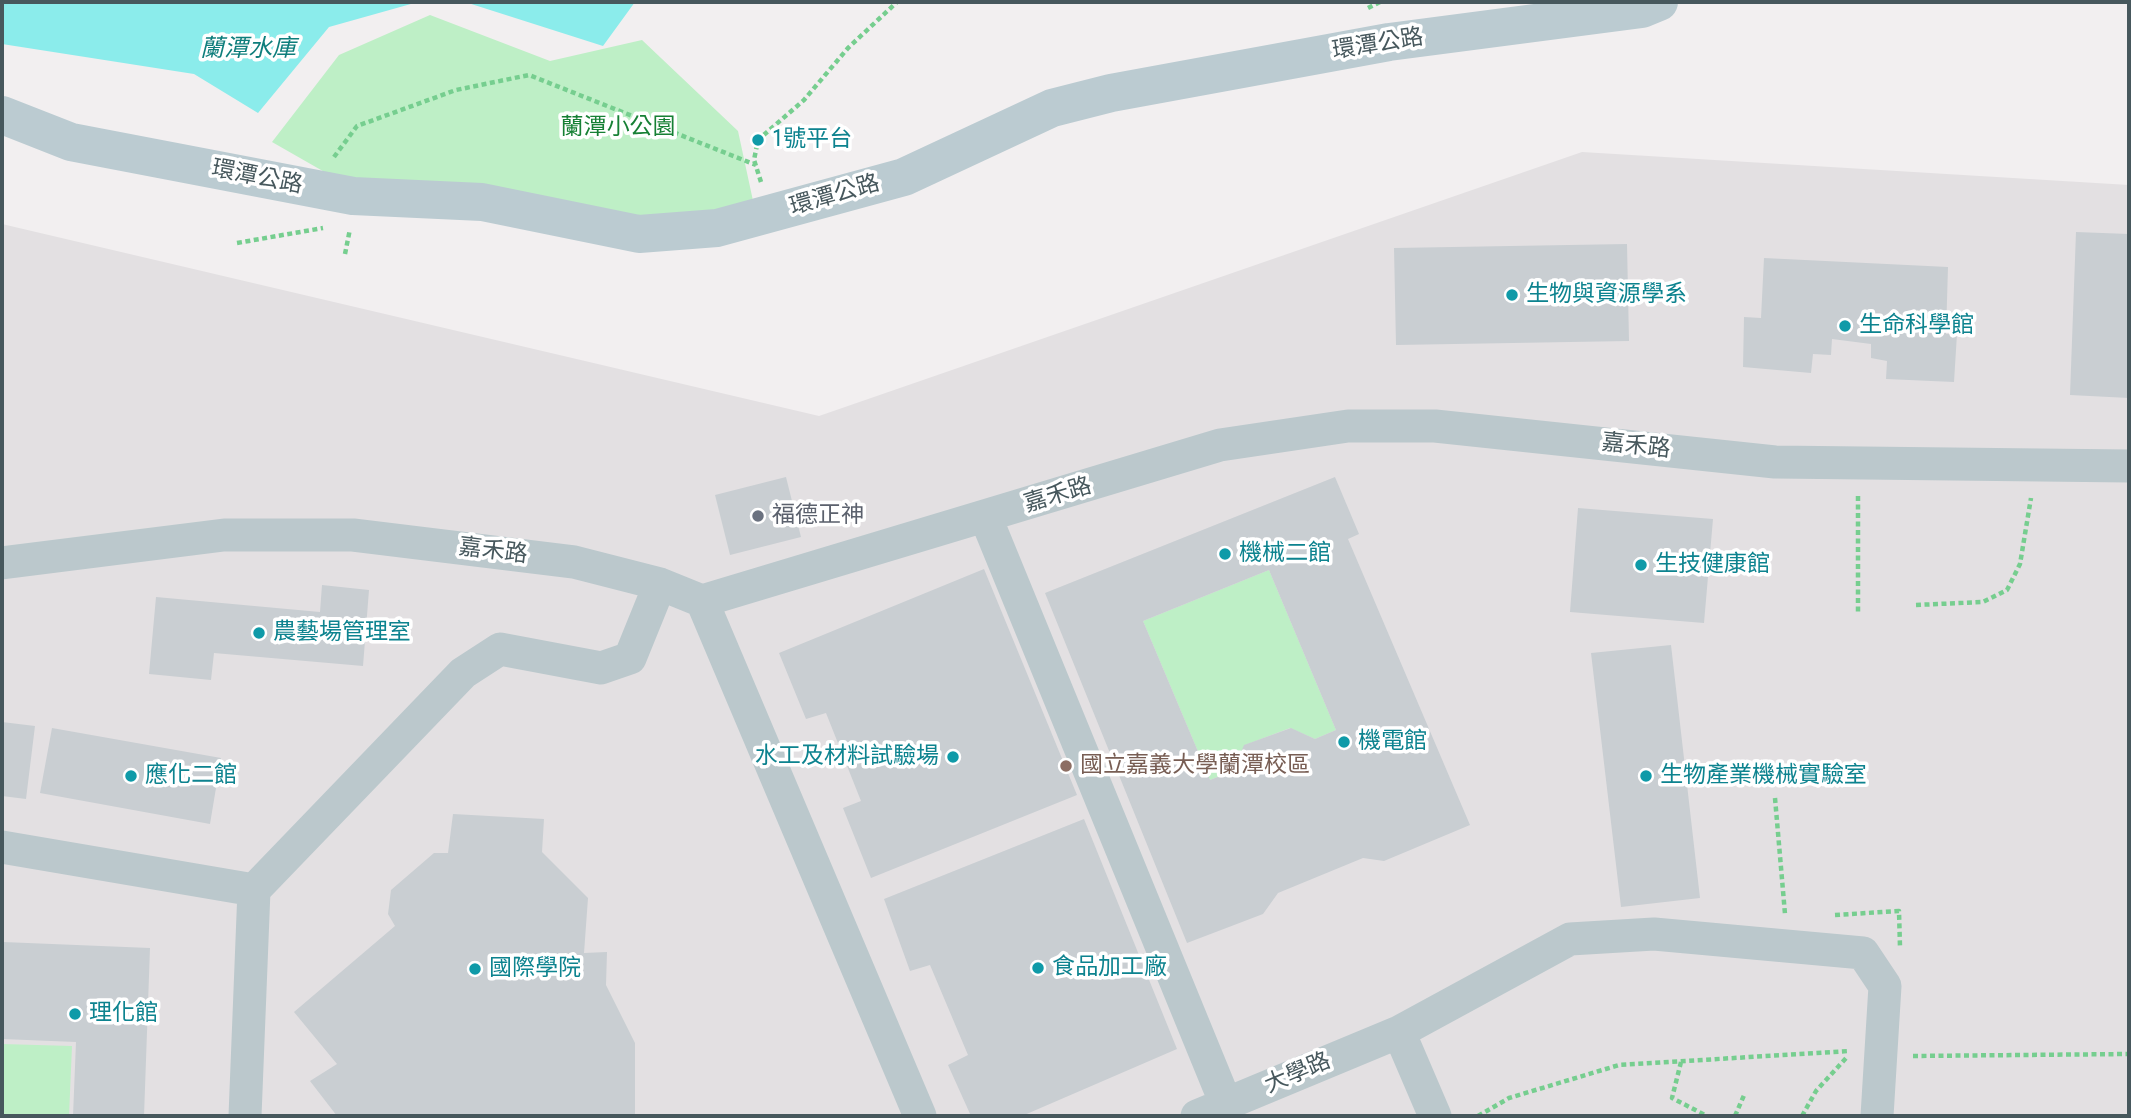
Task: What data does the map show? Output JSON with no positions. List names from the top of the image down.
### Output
{
  "streets": {
    "street": ["環潭公路", "嘉禾路", "大學路"]
  },
  "water": ["蘭潭水庫"],
  "parks": ["蘭潭小公園"],
  "places": [
    "1號平台",
    "生物與資源學系",
    "生命科學館",
    "福德正神",
    "機械二館",
    "生技健康館",
    "農藝場管理室",
    "機電館",
    "水工及材料試驗場",
    "國立嘉義大學蘭潭校區",
    "應化二館",
    "生物產業機械實驗室",
    "食品加工廠",
    "國際學院",
    "理化館"
  ]
}
